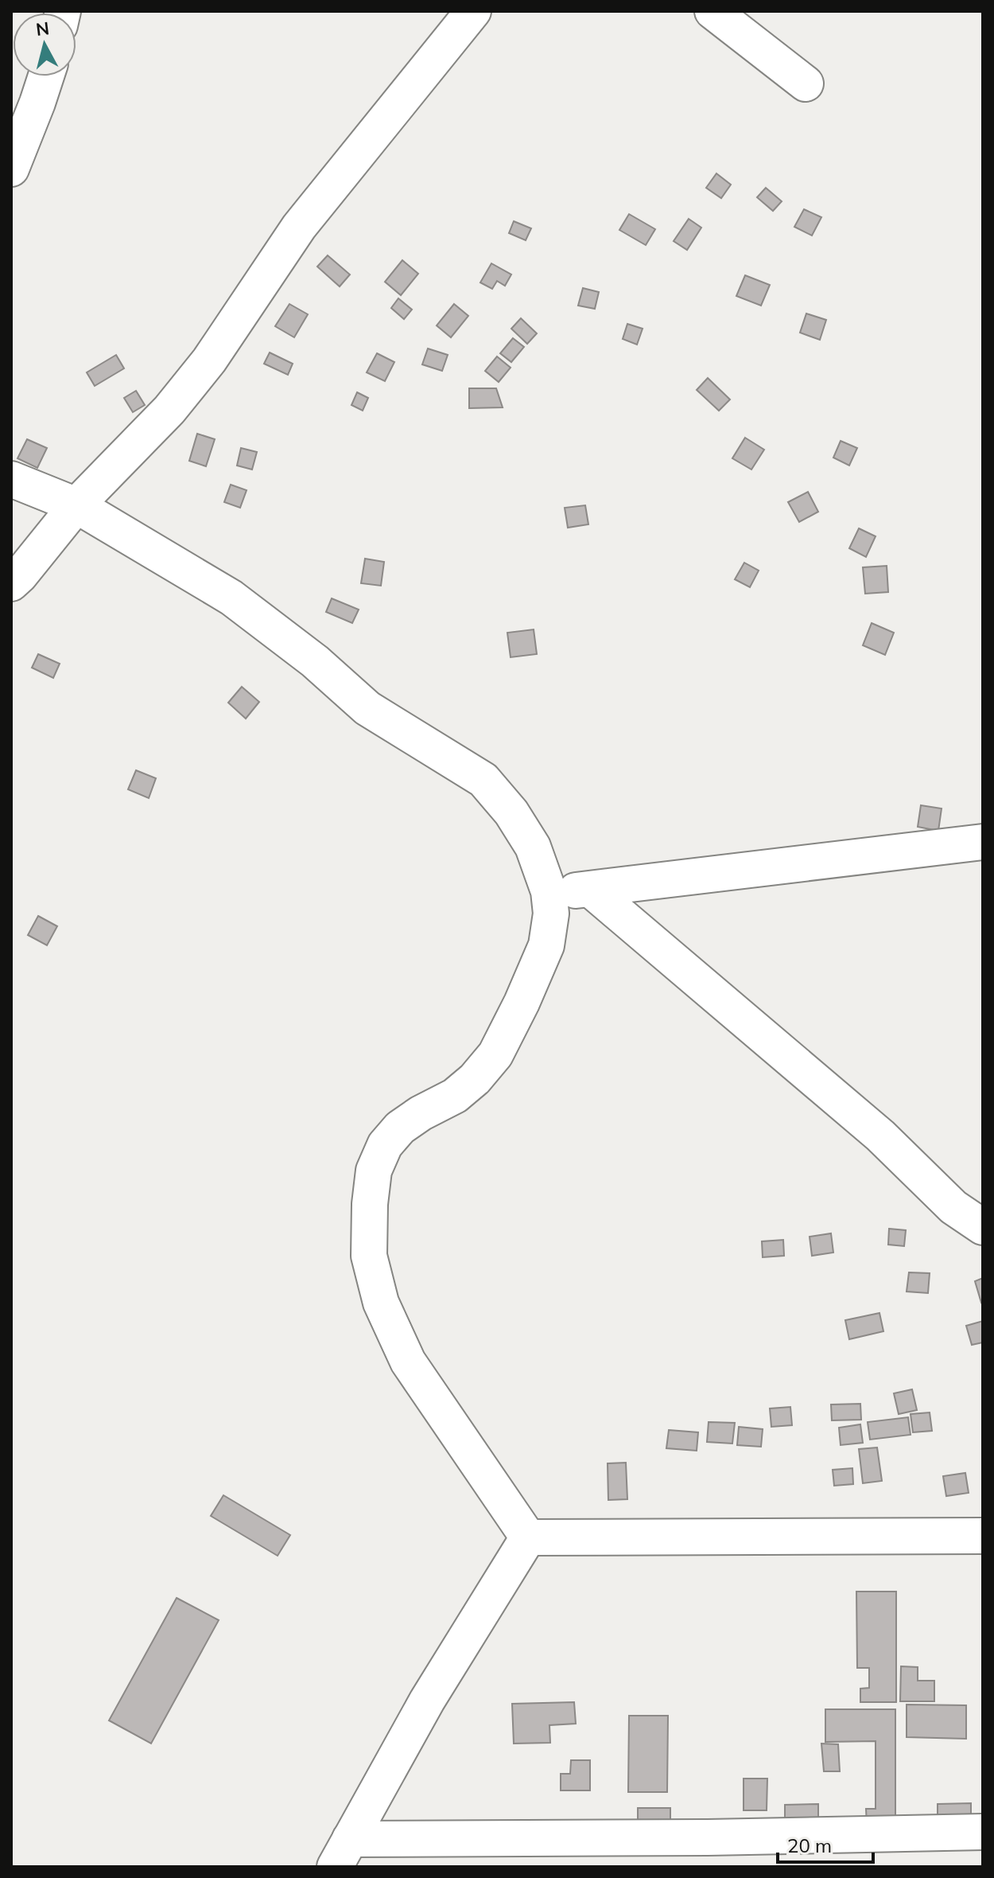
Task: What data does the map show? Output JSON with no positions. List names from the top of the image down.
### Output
{
  "scale_bar": "20 m",
  "north": "top"
}
